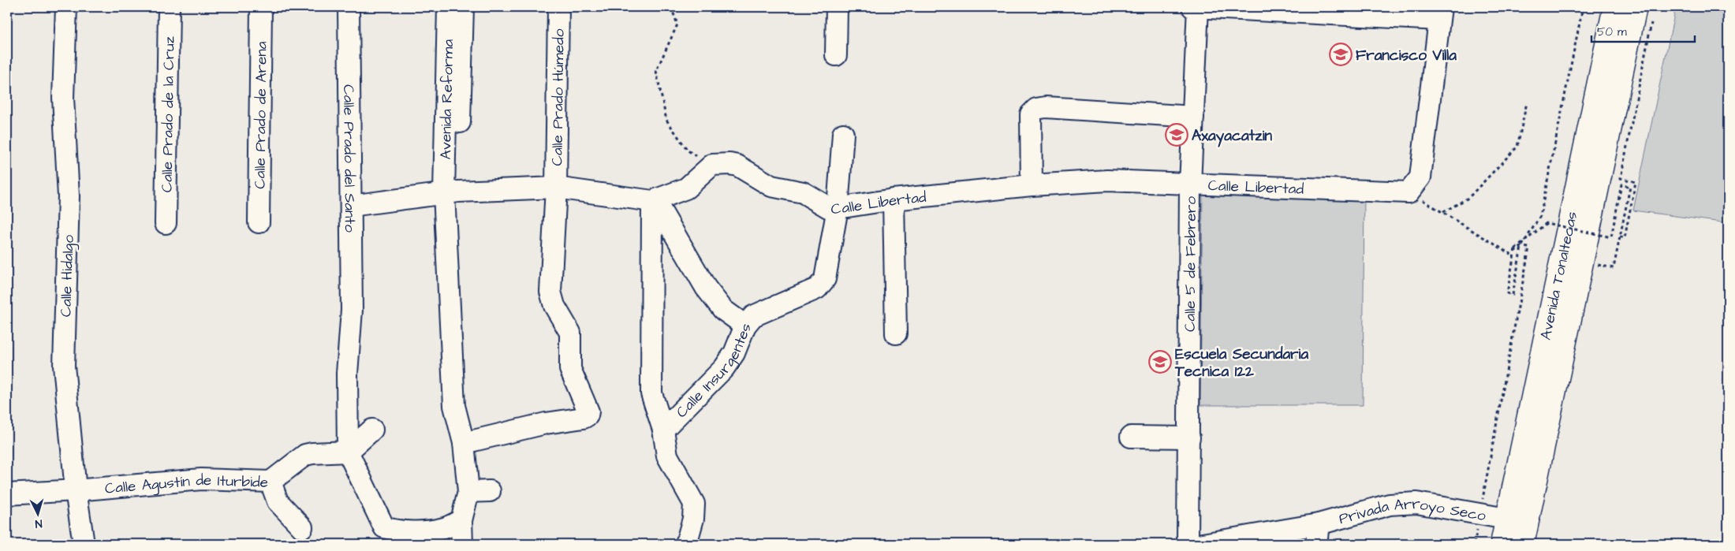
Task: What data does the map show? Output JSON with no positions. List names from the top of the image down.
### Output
{
  "streets": {
    "main road": ["Avenida Tonaltecas"],
    "street": [
      "Calle Prado Húmedo",
      "Avenida Reforma",
      "Calle Prado de Arena",
      "Calle Prado de la Cruz",
      "Calle Prado del Santo",
      "Calle Libertad",
      "Calle 5 de Febrero",
      "Calle Hidalgo",
      "Calle Insurgentes",
      "Calle Agustín de Iturbide",
      "Privada Arroyo Seco"
    ]
  },
  "crossings": [
    ["Calle Prado del Santo", "Calle Agustín de Iturbide"],
    ["Calle Libertad", "Calle 5 de Febrero"],
    ["Calle Libertad", "Calle Insurgentes"],
    ["Calle Hidalgo", "Calle Agustín de Iturbide"],
    ["Avenida Tonaltecas", "Privada Arroyo Seco"]
  ],
  "places": {
    "school or university": ["Francisco Villa", "Axayacatzin", "Escuela Secundaria Tecnica 122"]
  },
  "scale_bar": "50 m",
  "north": "bottom"
}
